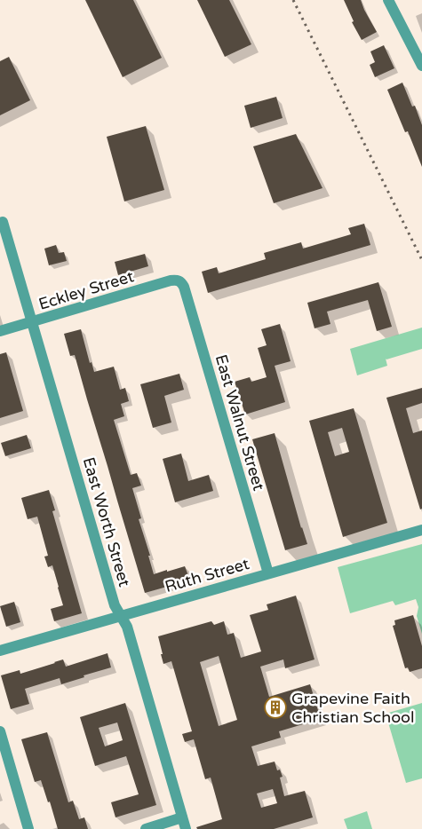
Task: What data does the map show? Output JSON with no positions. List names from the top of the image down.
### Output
{
  "streets": {
    "street": [
      "Eckley Street",
      "East Walnut Street",
      "East Worth Street",
      "Ruth Street"
    ]
  },
  "crossings": [
    ["Eckley Street", "East Walnut Street"],
    ["Eckley Street", "East Worth Street"],
    ["East Walnut Street", "Ruth Street"],
    ["East Worth Street", "Ruth Street"]
  ],
  "places": {
    "building": ["Grapevine Faith Christian School"]
  }
}
